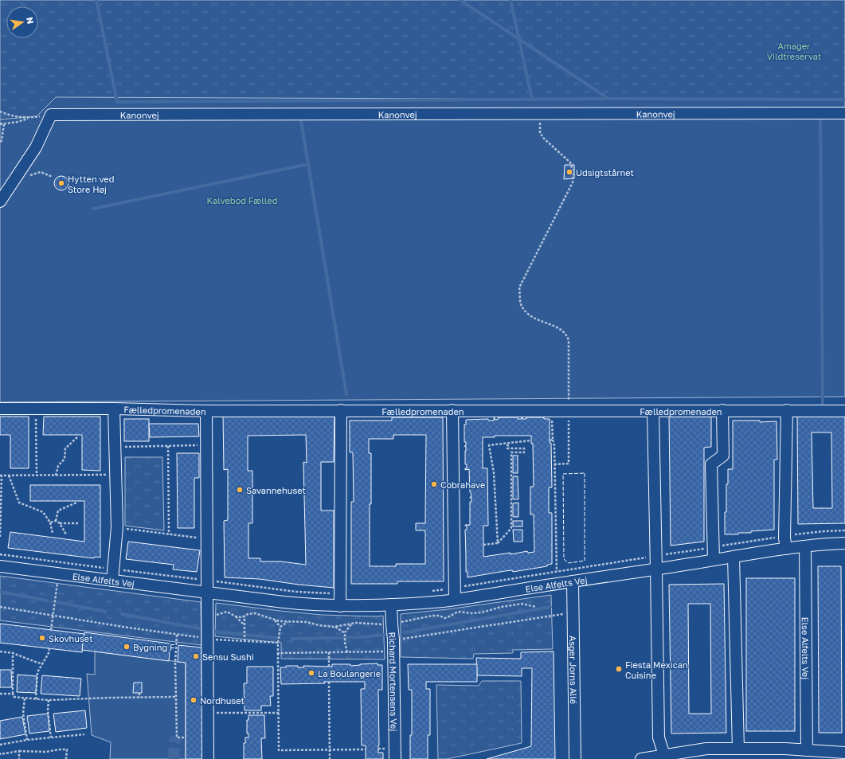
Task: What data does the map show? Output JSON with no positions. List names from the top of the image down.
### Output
{
  "streets": {
    "street": [
      "Kanonvej",
      "Fælledpromenaden",
      "Else Alfelts Vej",
      "Asger Jorns Allé",
      "Richard Mortensens Vej"
    ]
  },
  "crossings": [
    ["Else Alfelts Vej", "Asger Jorns Allé"],
    ["Else Alfelts Vej", "Richard Mortensens Vej"]
  ],
  "parks": ["Amager Vildtreservat", "Kalvebod Fælled"],
  "places": [
    "Udsigtstårnet",
    "Hytten ved Store Høj",
    "Cobrahave",
    "Savannehuset",
    "Skovhuset",
    "Bygning F",
    "Sensu Sushi",
    "Fiesta Mexican Cuisine",
    "La Boulangerie",
    "Nordhuset"
  ],
  "north": "right"
}
